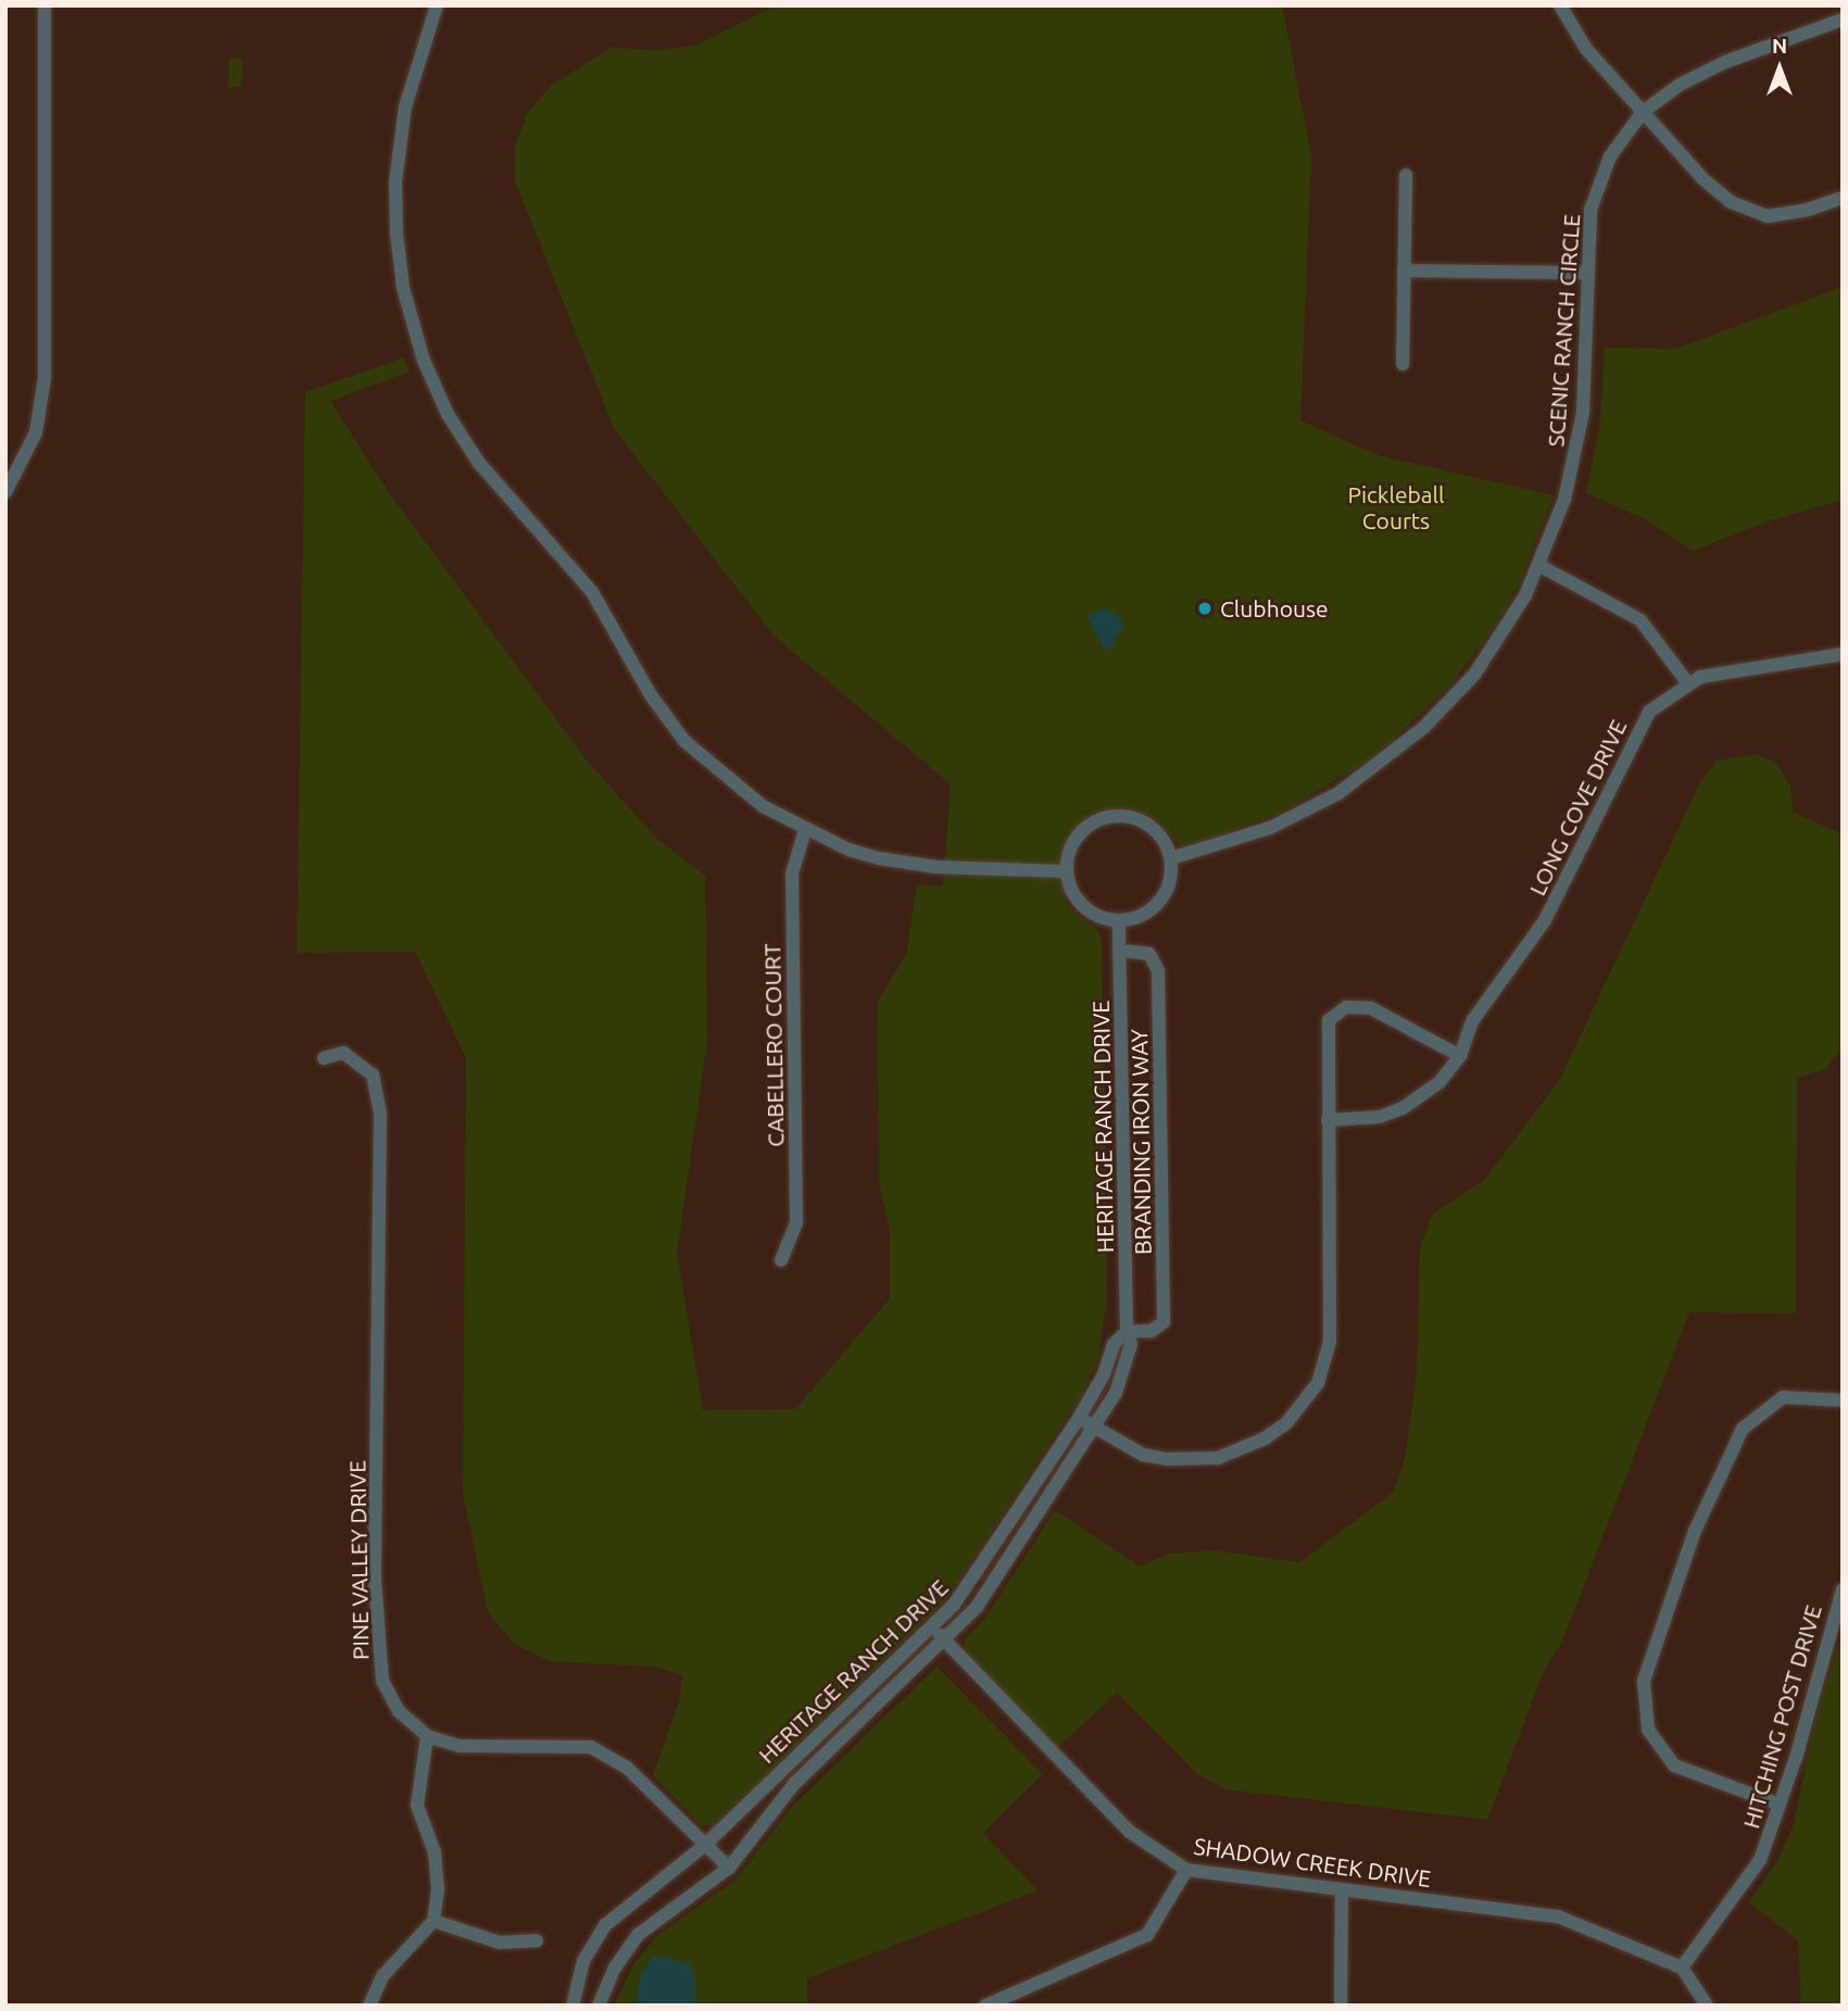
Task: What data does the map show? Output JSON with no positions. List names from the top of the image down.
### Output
{
  "streets": {
    "street": [
      "SCENIC RANCH CIRCLE",
      "LONG COVE DRIVE",
      "CABELLERO COURT",
      "HERITAGE RANCH DRIVE",
      "BRANDING IRON WAY",
      "PINE VALLEY DRIVE",
      "HITCHING POST DRIVE",
      "SHADOW CREEK DRIVE"
    ]
  },
  "crossings": [
    ["SCENIC RANCH CIRCLE", "HERITAGE RANCH DRIVE"],
    ["HERITAGE RANCH DRIVE", "BRANDING IRON WAY"],
    ["HERITAGE RANCH DRIVE", "PINE VALLEY DRIVE"],
    ["HERITAGE RANCH DRIVE", "SHADOW CREEK DRIVE"],
    ["HITCHING POST DRIVE", "SHADOW CREEK DRIVE"]
  ],
  "parks": ["Pickleball Courts"],
  "places": ["Clubhouse"],
  "north": "top"
}
